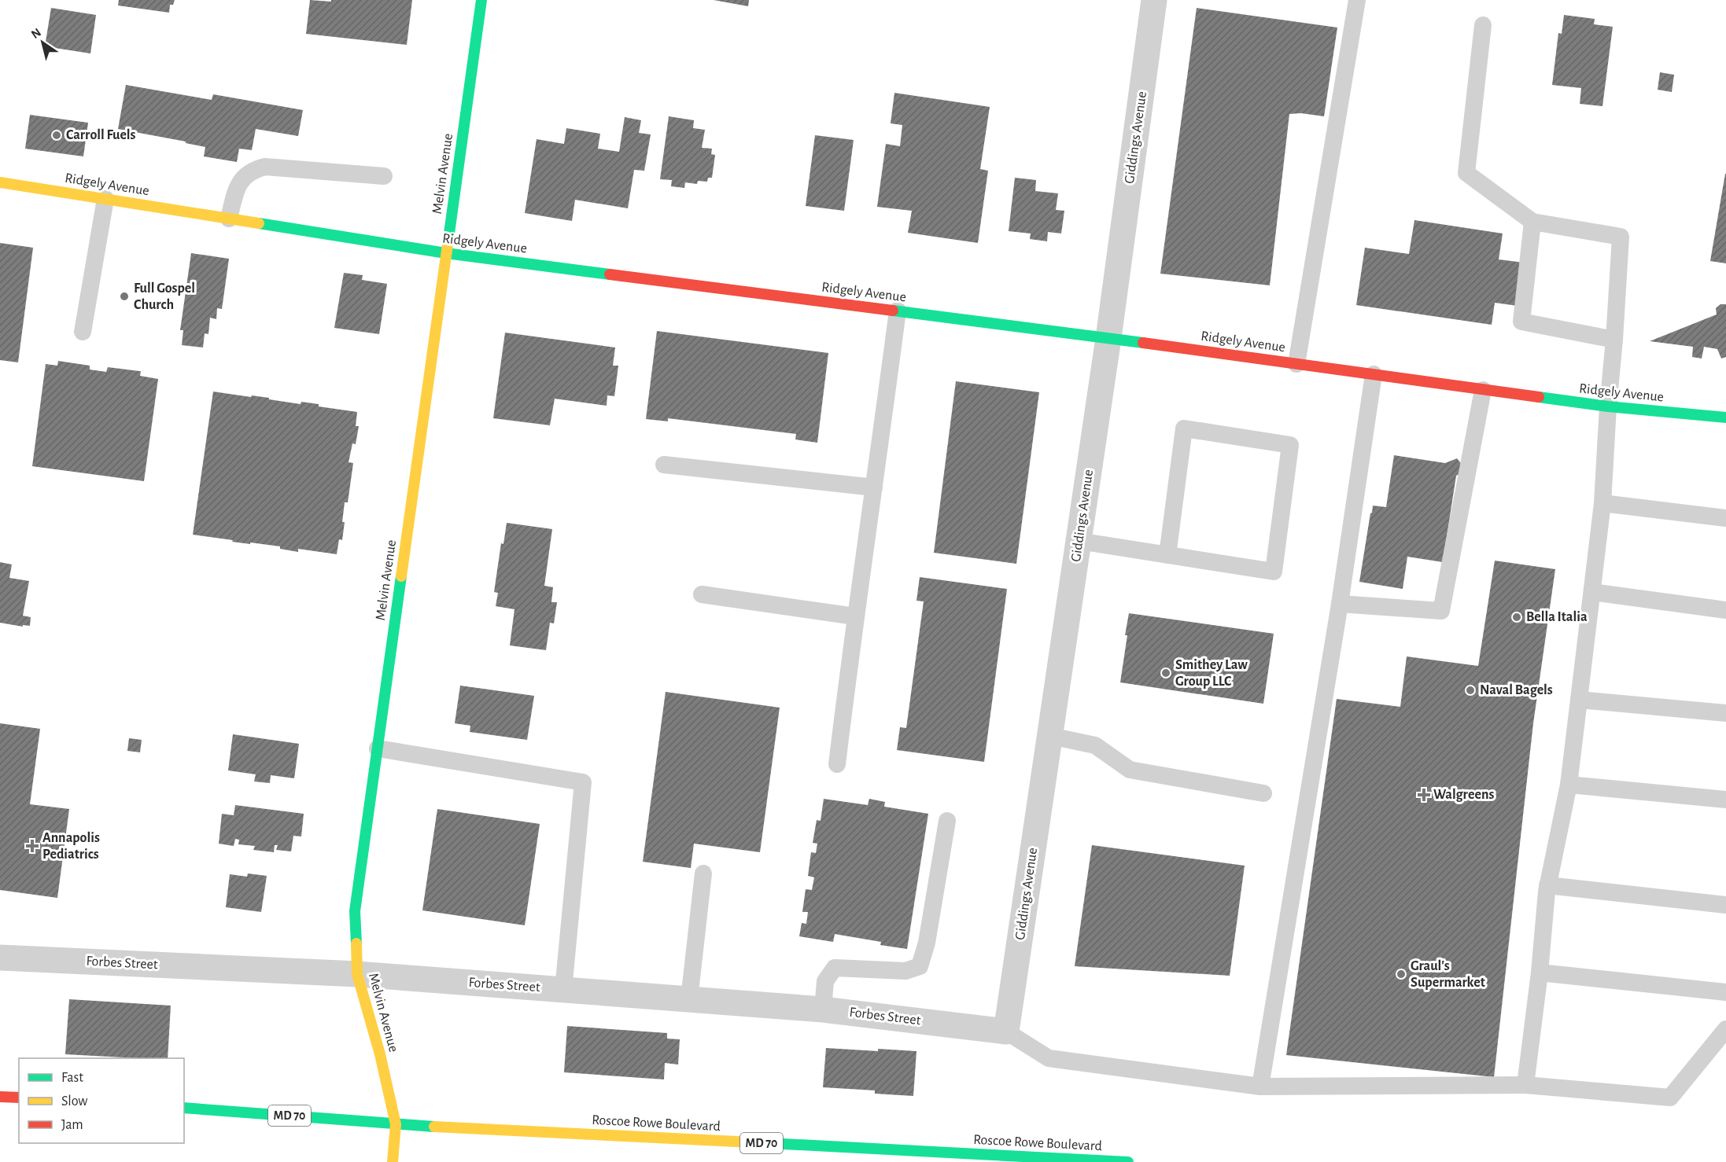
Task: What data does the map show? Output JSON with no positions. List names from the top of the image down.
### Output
{
  "streets": {
    "main road": [
      "Melvin Avenue",
      "Ridgely Avenue",
      "MD 70",
      "Roscoe Rowe Boulevard"
    ],
    "street": ["Giddings Avenue", "Forbes Street"]
  },
  "crossings": [
    ["Giddings Avenue", "Ridgely Avenue"],
    ["Giddings Avenue", "Forbes Street"],
    ["Melvin Avenue", "Ridgely Avenue"],
    ["Melvin Avenue", "Forbes Street"],
    ["Melvin Avenue", "Roscoe Rowe Boulevard"]
  ],
  "places": {
    "other": [
      "Carroll Fuels",
      "Full Gospel Church",
      "Bella Italia",
      "Smithey Law Group LLC",
      "Naval Bagels",
      "Graul's Supermarket"
    ],
    "health": ["Walgreens", "Annapolis Pediatrics"]
  },
  "legend": ["Fast", "Slow", "Jam"],
  "north": "top left"
}
